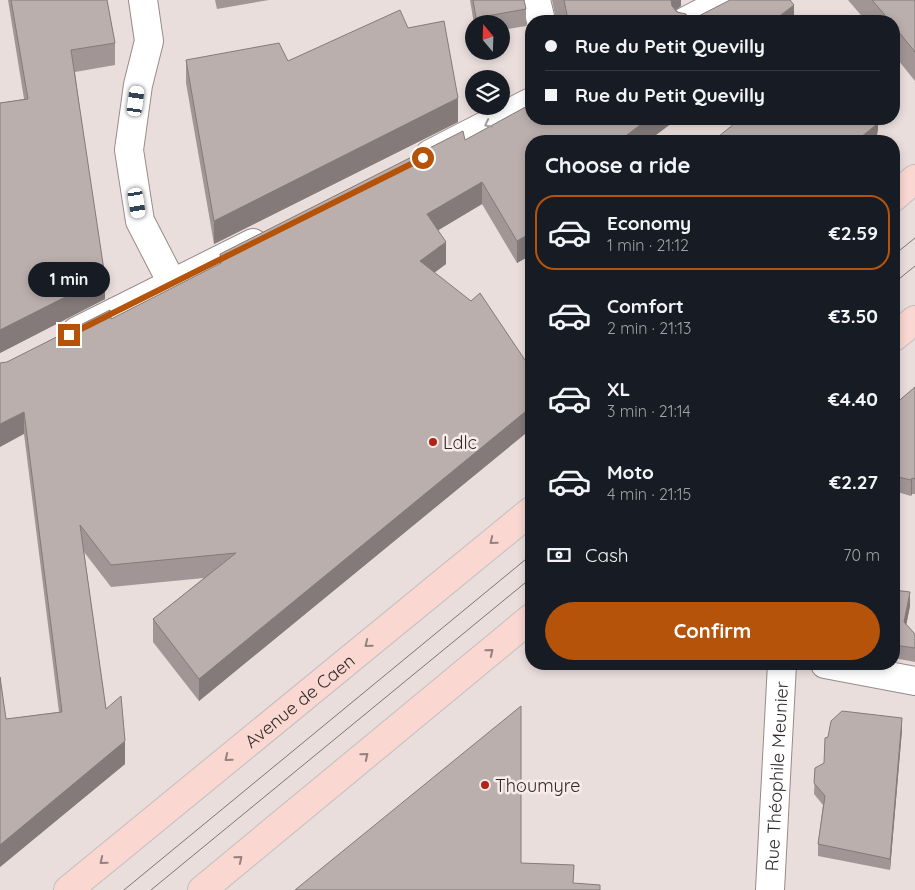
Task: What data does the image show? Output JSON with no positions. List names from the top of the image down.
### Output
{
  "streets": {
    "main road": ["Avenue de Caen"],
    "street": ["Rue Théophile Meunier"]
  },
  "places": ["Ldlc", "Thoumyre"],
  "north": "top",
  "page": {
    "banner": ["Rue du Petit Quevilly", "Rue du Petit Quevilly"],
    "heading": "Choose a ride",
    "list": [
      {
        "name": "Economy",
        "note": "1 min · 21:12",
        "value": "€2.59"
      },
      {
        "name": "Comfort",
        "note": "2 min · 21:13",
        "value": "€3.50"
      },
      {
        "name": "XL",
        "note": "3 min · 21:14",
        "value": "€4.40"
      },
      {
        "name": "Moto",
        "note": "4 min · 21:15",
        "value": "€2.27"
      }
    ],
    "bubble": "1 min",
    "pay": ["Cash", "70 m"],
    "buttons": "Confirm"
  }
}
